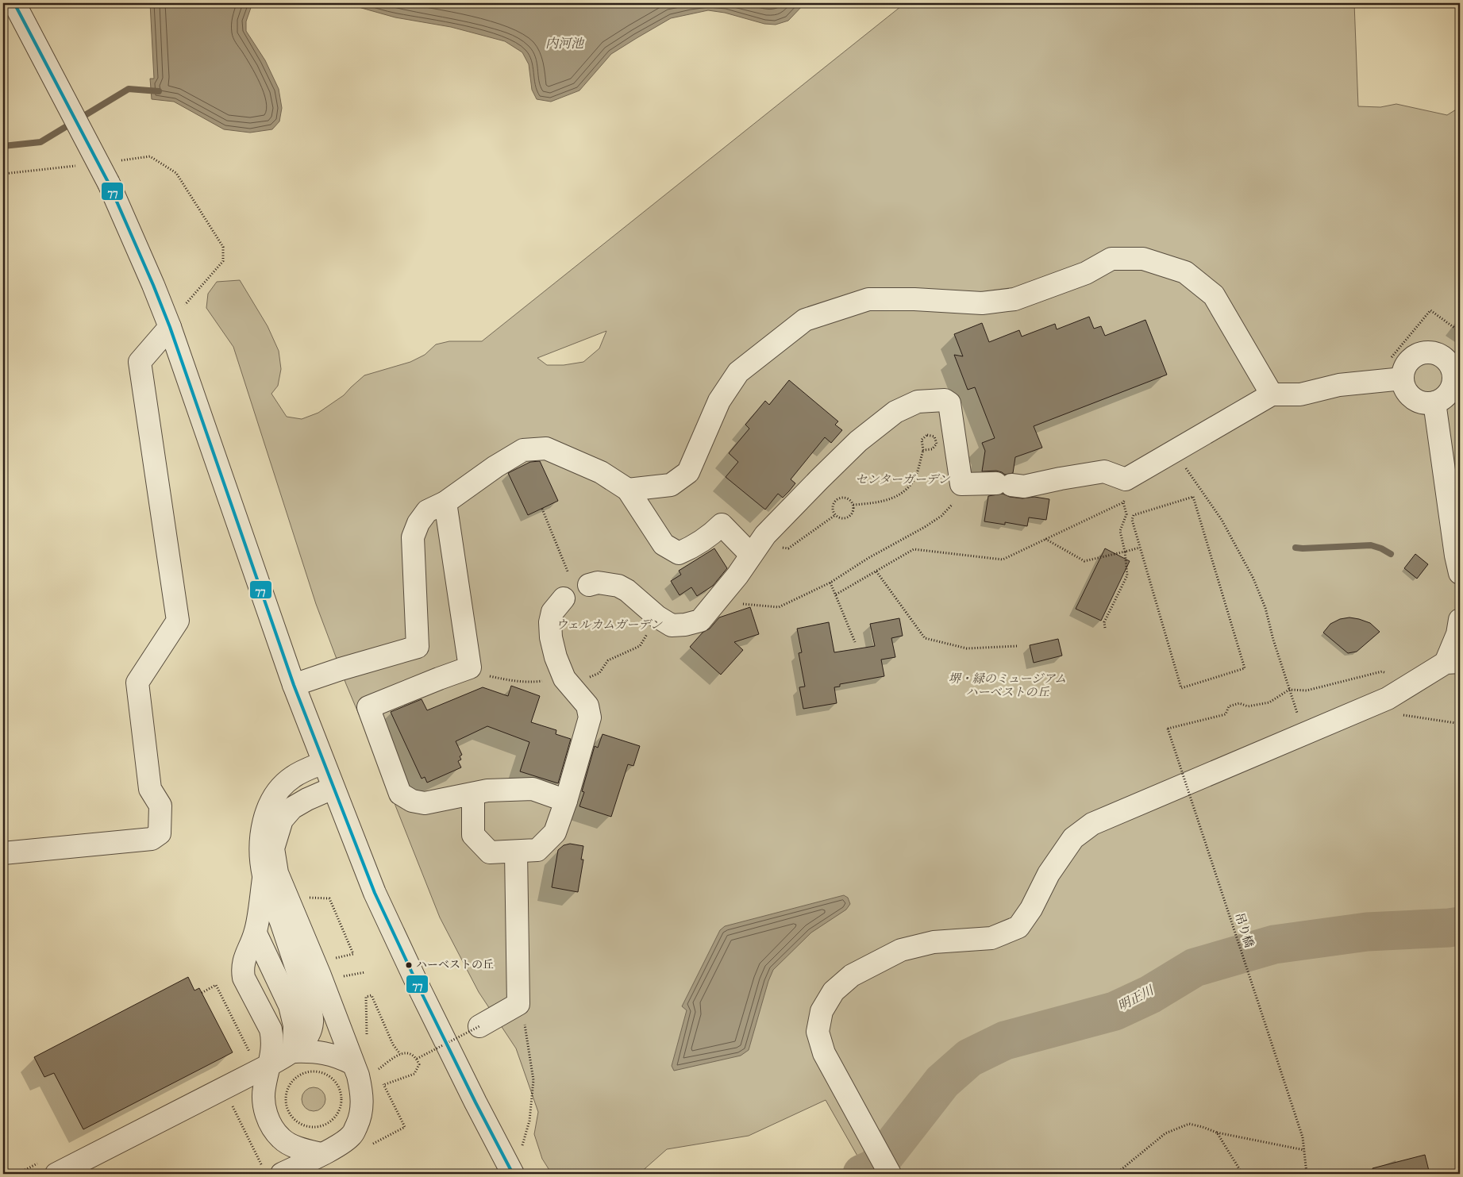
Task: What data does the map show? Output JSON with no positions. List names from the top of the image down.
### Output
{
  "streets": {
    "path": ["吊り橋"]
  },
  "water": ["内河池", "明正川"],
  "parks": ["センターガーデン", "ウェルカムガーデン", "堺・緑のミュージアム ハーベストの丘"],
  "places": ["ハーベストの丘"],
  "lines": ["transit line 77"]
}
